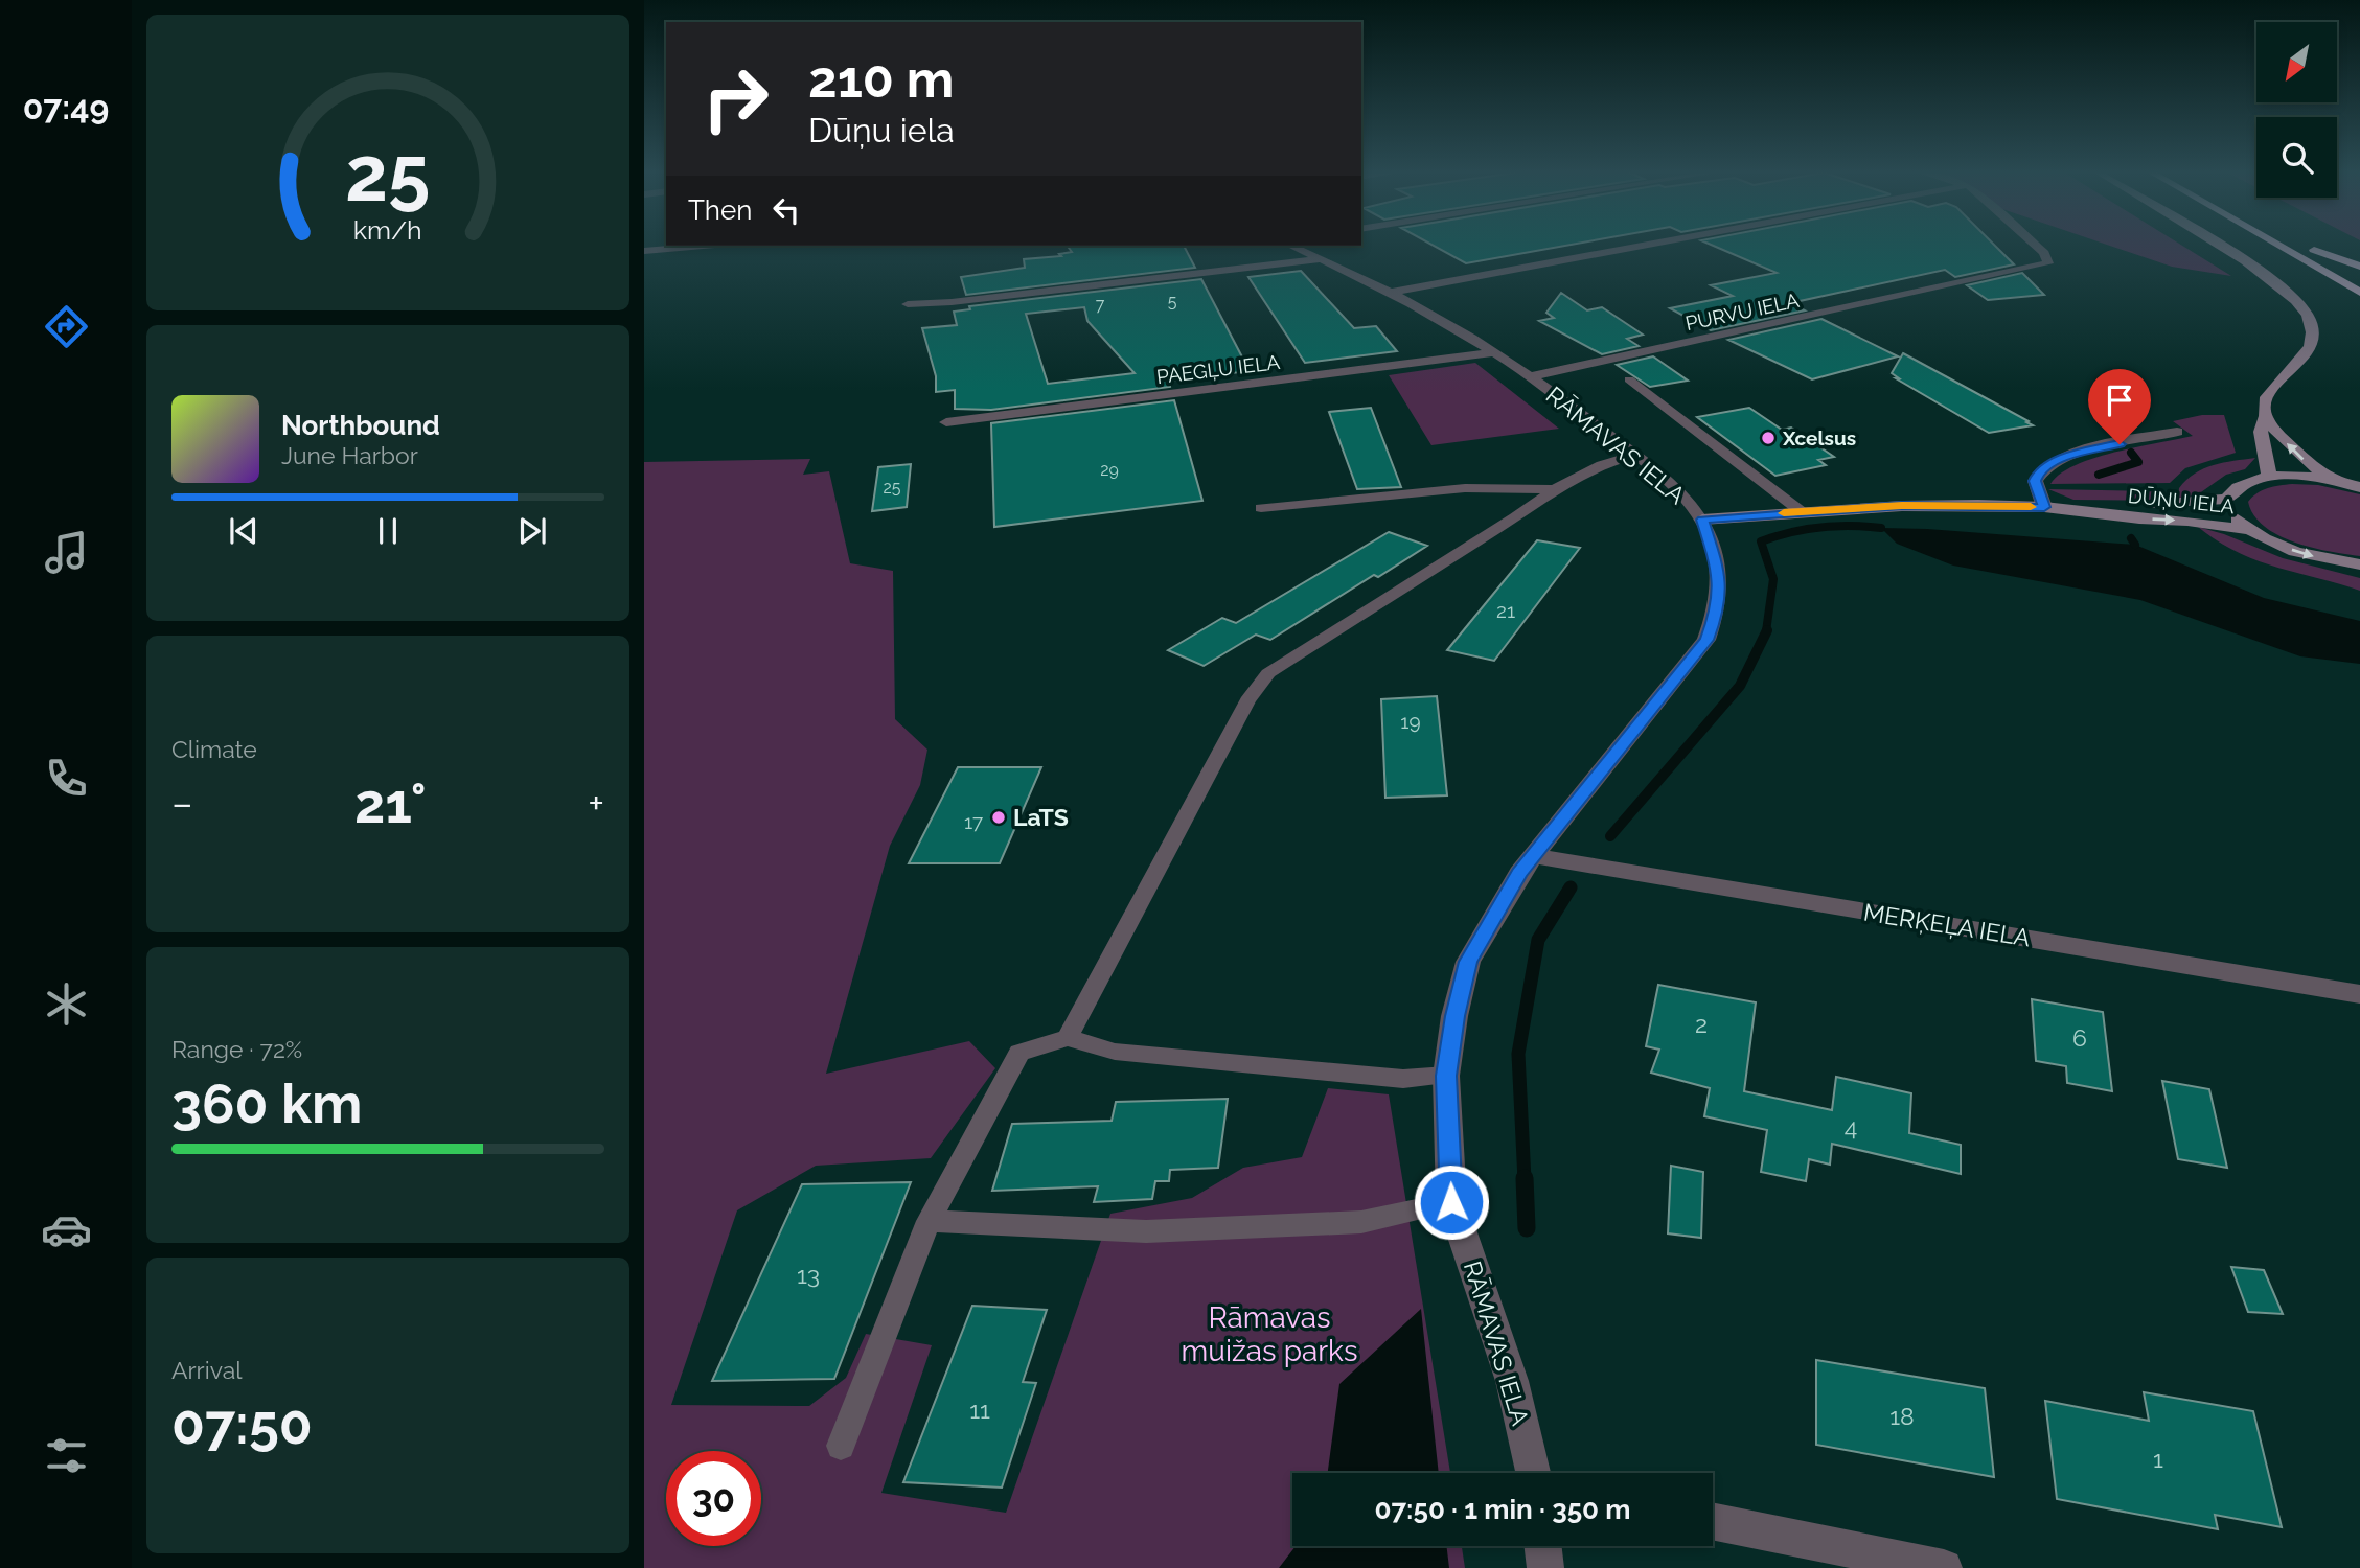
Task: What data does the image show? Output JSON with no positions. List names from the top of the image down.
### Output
{
  "streets": {
    "main road": ["DŪŅU IELA"],
    "street": [
      "PURVU IELA",
      "PAEGĻU IELA",
      "RĀMAVAS IELA",
      "MERĶEĻA IELA"
    ]
  },
  "crossings": [
    ["PURVU IELA", "RĀMAVAS IELA"],
    ["PAEGĻU IELA", "RĀMAVAS IELA"],
    ["RĀMAVAS IELA", "DŪŅU IELA"],
    ["RĀMAVAS IELA", "MERĶEĻA IELA"]
  ],
  "parks": ["Rāmavas muižas parks"],
  "places": ["Xcelsus", "LaTS"],
  "house_numbers": [
    "5",
    "7",
    "29",
    "25",
    "21",
    "19",
    "17",
    "2",
    "6",
    "4",
    "13",
    "11",
    "18",
    "1"
  ],
  "north": "bottom left",
  "page": {
    "tabs": "07:49",
    "turn": ["210 m", "Dūņu iela"],
    "then": "Then",
    "song": ["Northbound", "June Harbor"],
    "tile": [
      "Climate",
      ["Range · 72%", "360 km"],
      ["Arrival", "07:50"]
    ],
    "heat": ["−", "21°", "+"],
    "limit": "30",
    "trip": "07:50 · 1 min · 350 m",
    "gauge": ["25", "km/h"]
  }
}
